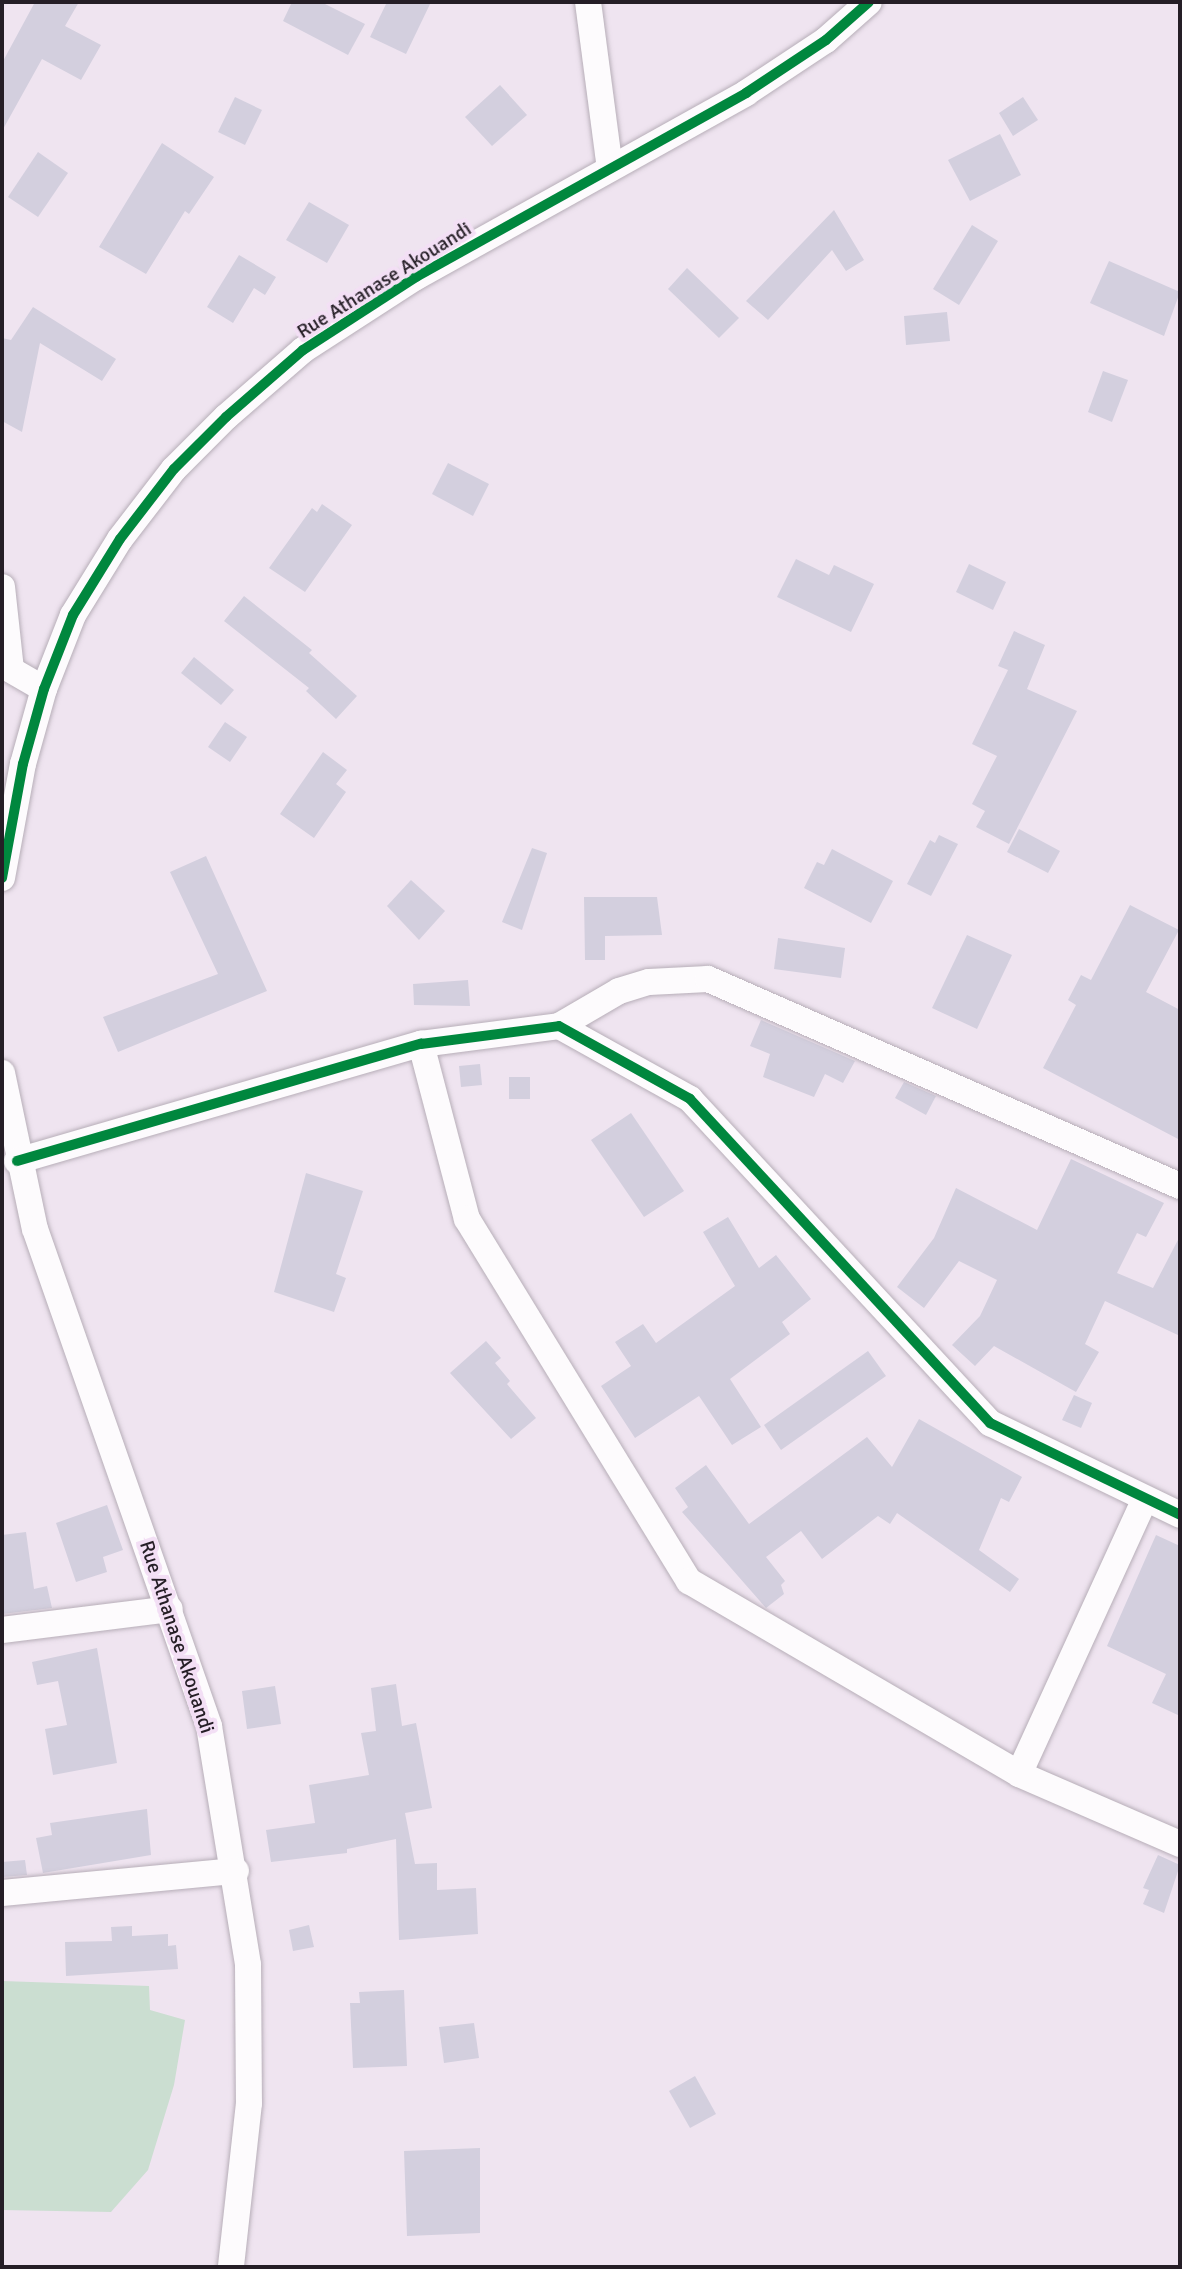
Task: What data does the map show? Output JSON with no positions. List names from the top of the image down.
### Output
{
  "streets": {
    "street": ["Rue Athanase Akouandi"]
  }
}
